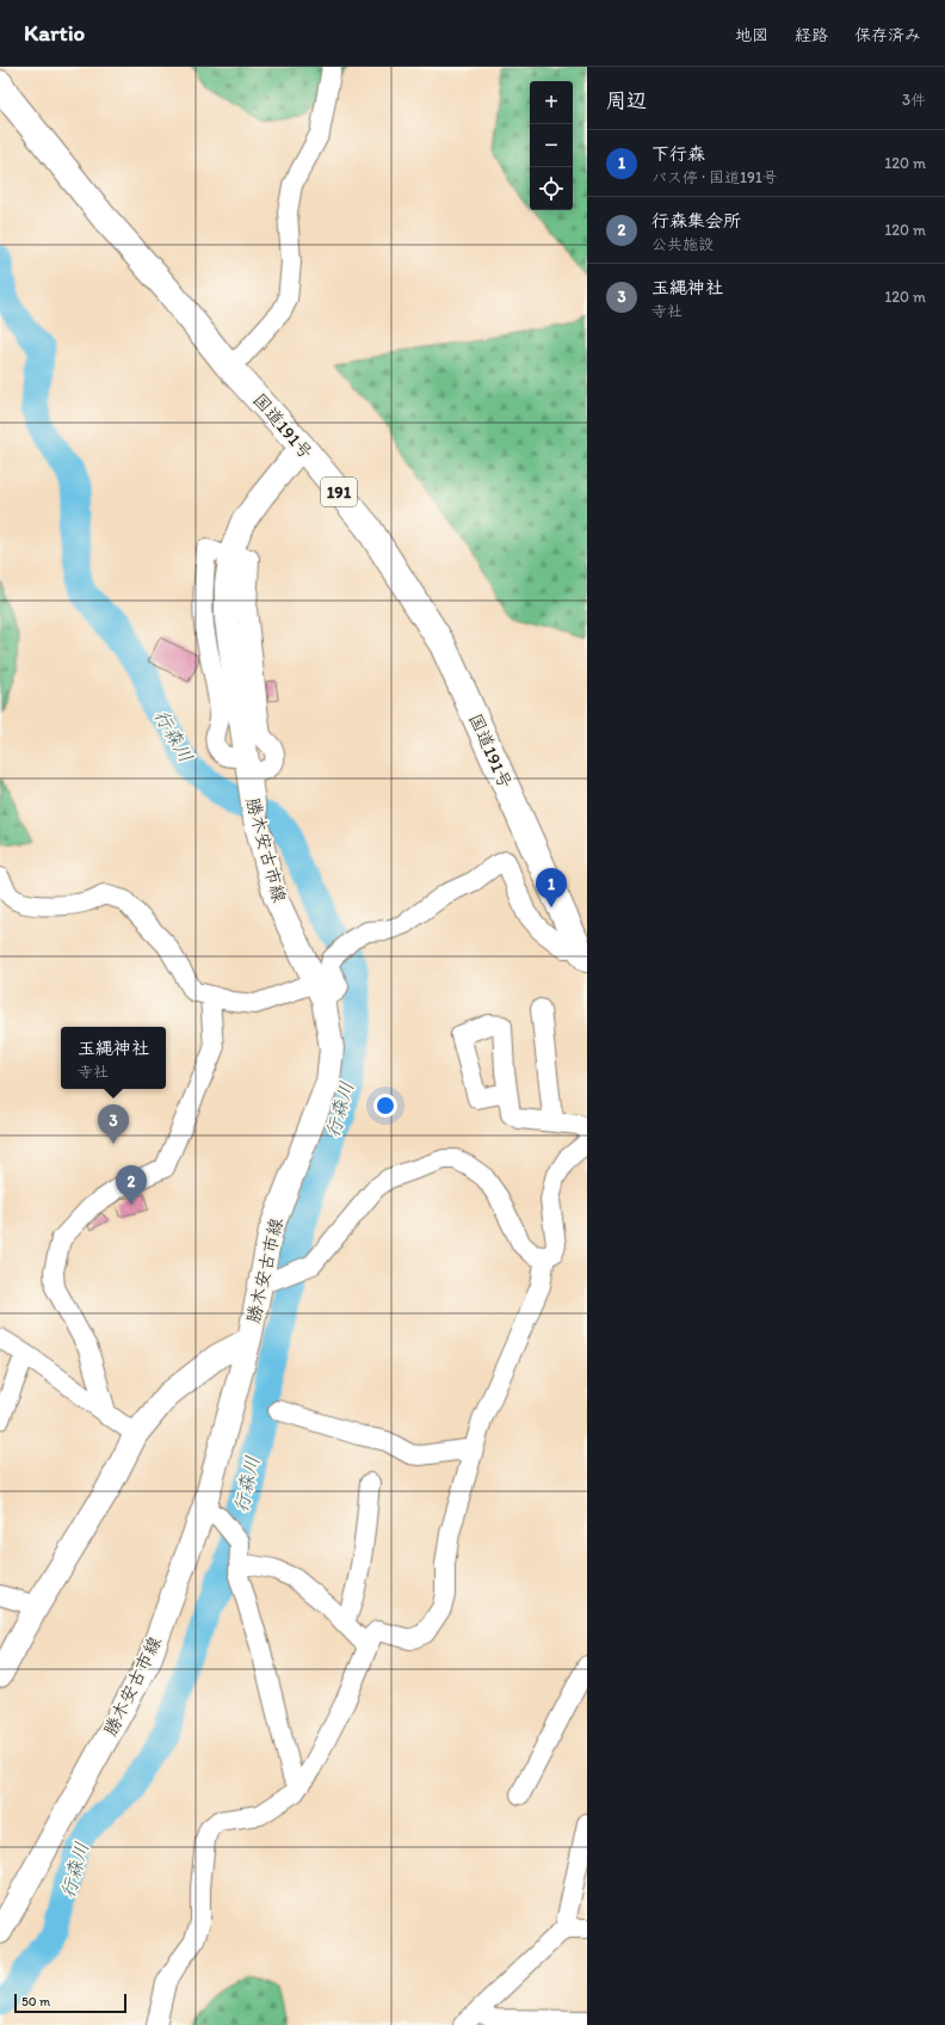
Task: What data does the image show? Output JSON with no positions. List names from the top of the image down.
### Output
{
  "streets": {
    "highway": ["国道191号", "191"],
    "main road": ["勝木安古市線"]
  },
  "crossings": [
    ["国道191号", "勝木安古市線"]
  ],
  "water": ["行森川"],
  "scale_bar": "50 m",
  "page": {
    "header": "Kartio",
    "nav": ["地図", "経路", "保存済み"],
    "heading": ["周辺", "3件"],
    "map_buttons": ["+", "−"],
    "list": [
      {
        "mark": "1",
        "name": "下行森",
        "note": "バス停 · 国道191号",
        "value": "120 m"
      },
      {
        "mark": "2",
        "name": "行森集会所",
        "note": "公共施設",
        "value": "120 m"
      },
      {
        "mark": "3",
        "name": "玉縄神社",
        "note": "寺社",
        "value": "120 m"
      }
    ],
    "pins": ["1", "3", "2"],
    "popup": ["玉縄神社", "寺社"],
    "scale": "50 m"
  }
}
